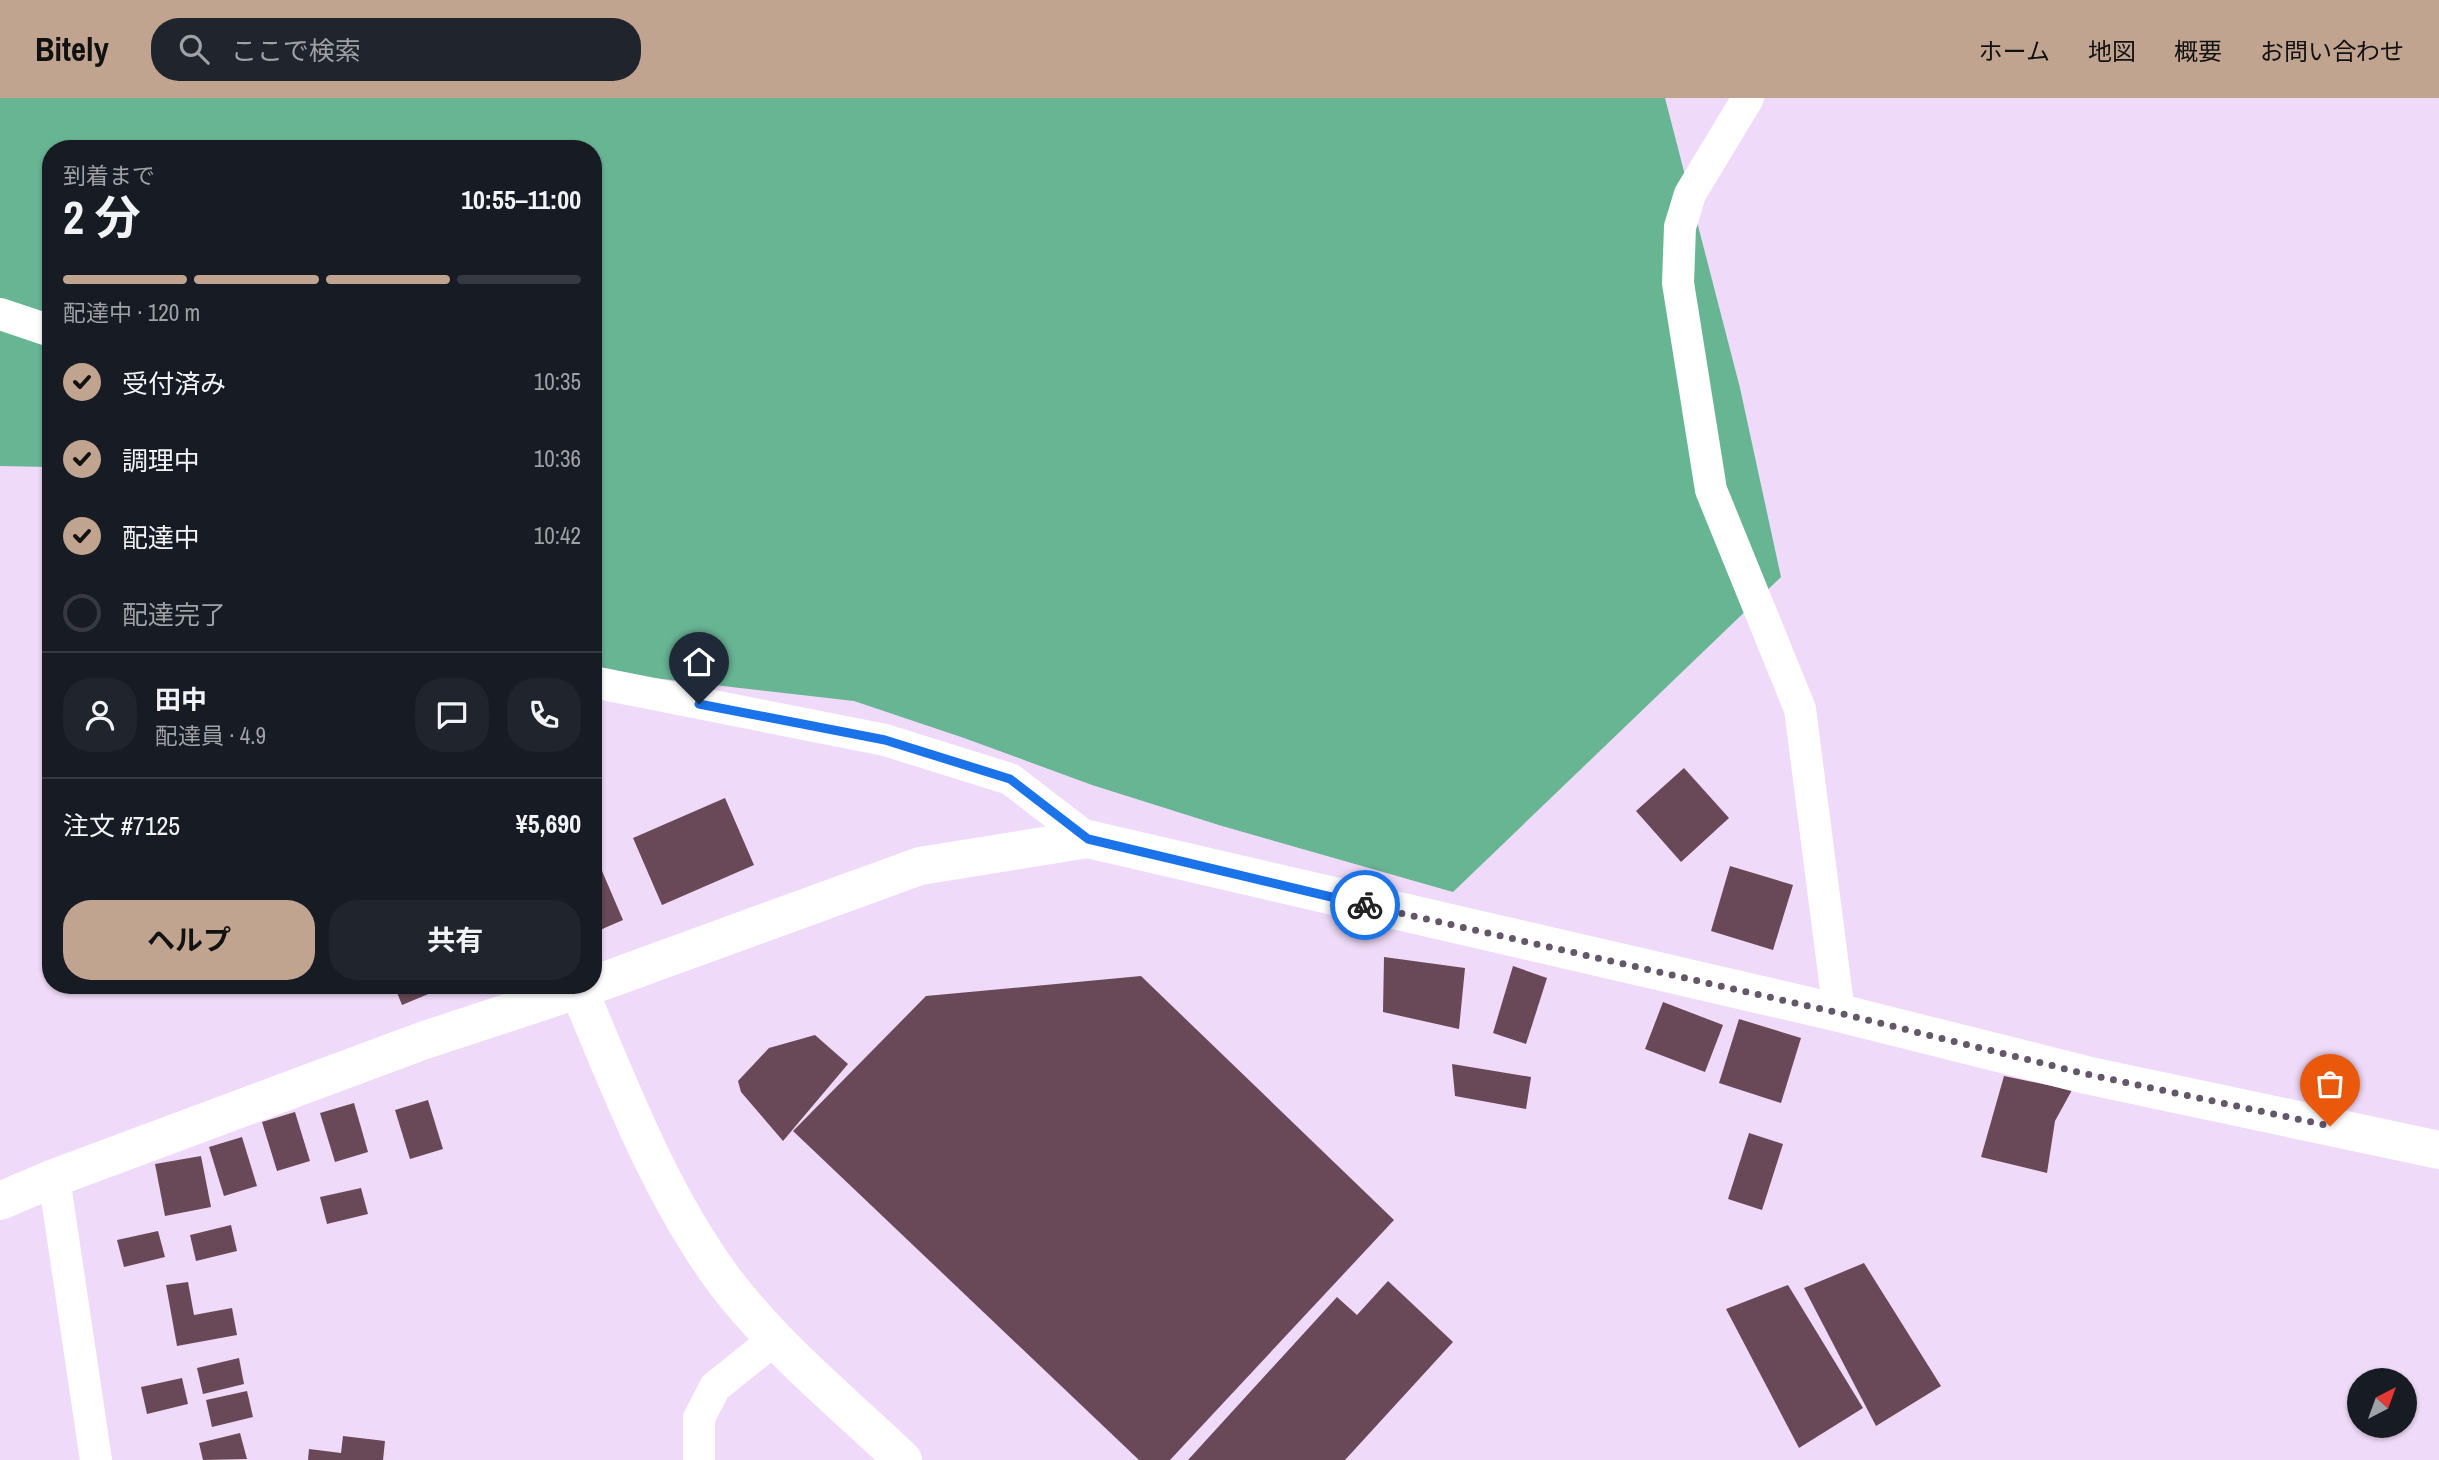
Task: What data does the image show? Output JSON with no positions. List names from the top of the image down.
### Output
{
  "north": "top right",
  "page": {
    "header": "Bitely",
    "search": "ここで検索",
    "nav": [
      "ホーム",
      "地図",
      "概要",
      "お問い合わせ"
    ],
    "heading": ["2 分", "到着まで", "10:55–11:00"],
    "panel": [
      "田中",
      "配達員 · 4.9",
      "注文 #7125",
      "¥5,690"
    ],
    "bar": "配達中 · 120 m",
    "list": [
      ["受付済み", "10:35"],
      ["調理中", "10:36"],
      ["配達中", "10:42"],
      "配達完了"
    ],
    "buttons": ["ヘルプ", "共有"]
  }
}
